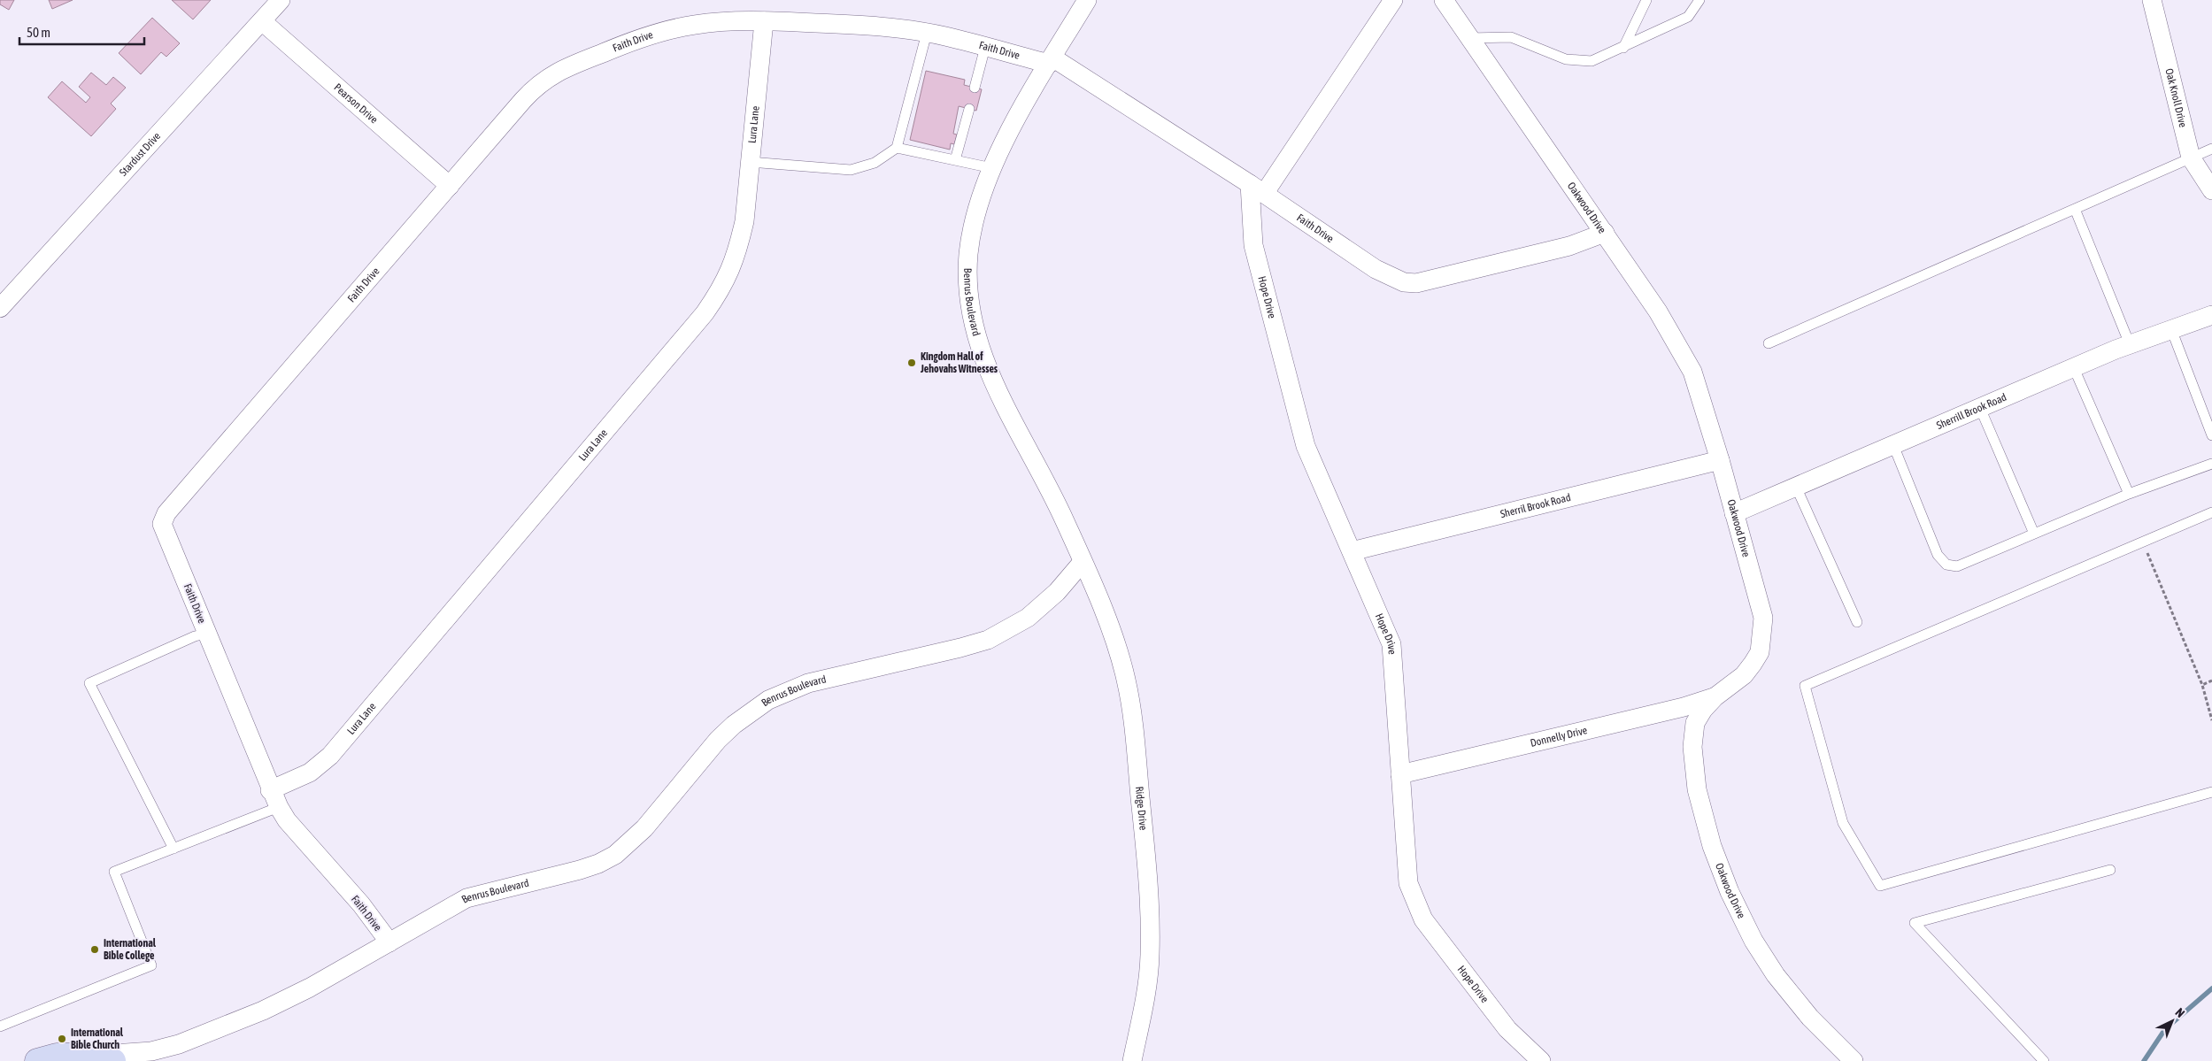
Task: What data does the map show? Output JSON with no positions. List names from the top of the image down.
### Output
{
  "streets": {
    "street": [
      "Faith Drive",
      "Oak Knoll Drive",
      "Pearson Drive",
      "Lura Lane",
      "Stardust Drive",
      "Oakwood Drive",
      "Hope Drive",
      "Benrus Boulevard",
      "Sherrill Brook Road",
      "Sherril Brook Road",
      "Donnelly Drive",
      "Ridge Drive"
    ]
  },
  "crossings": [
    ["Faith Drive", "Pearson Drive"],
    ["Faith Drive", "Lura Lane"],
    ["Faith Drive", "Oakwood Drive"],
    ["Faith Drive", "Hope Drive"],
    ["Faith Drive", "Benrus Boulevard"],
    ["Pearson Drive", "Stardust Drive"],
    ["Oakwood Drive", "Sherrill Brook Road"],
    ["Oakwood Drive", "Sherril Brook Road"],
    ["Oakwood Drive", "Donnelly Drive"],
    ["Hope Drive", "Sherril Brook Road"],
    ["Hope Drive", "Donnelly Drive"],
    ["Benrus Boulevard", "Ridge Drive"]
  ],
  "places": ["Kingdom Hall of Jehovahs Witnesses", "International Bible College", "International Bible Church"],
  "scale_bar": "50 m",
  "north": "top right"
}
